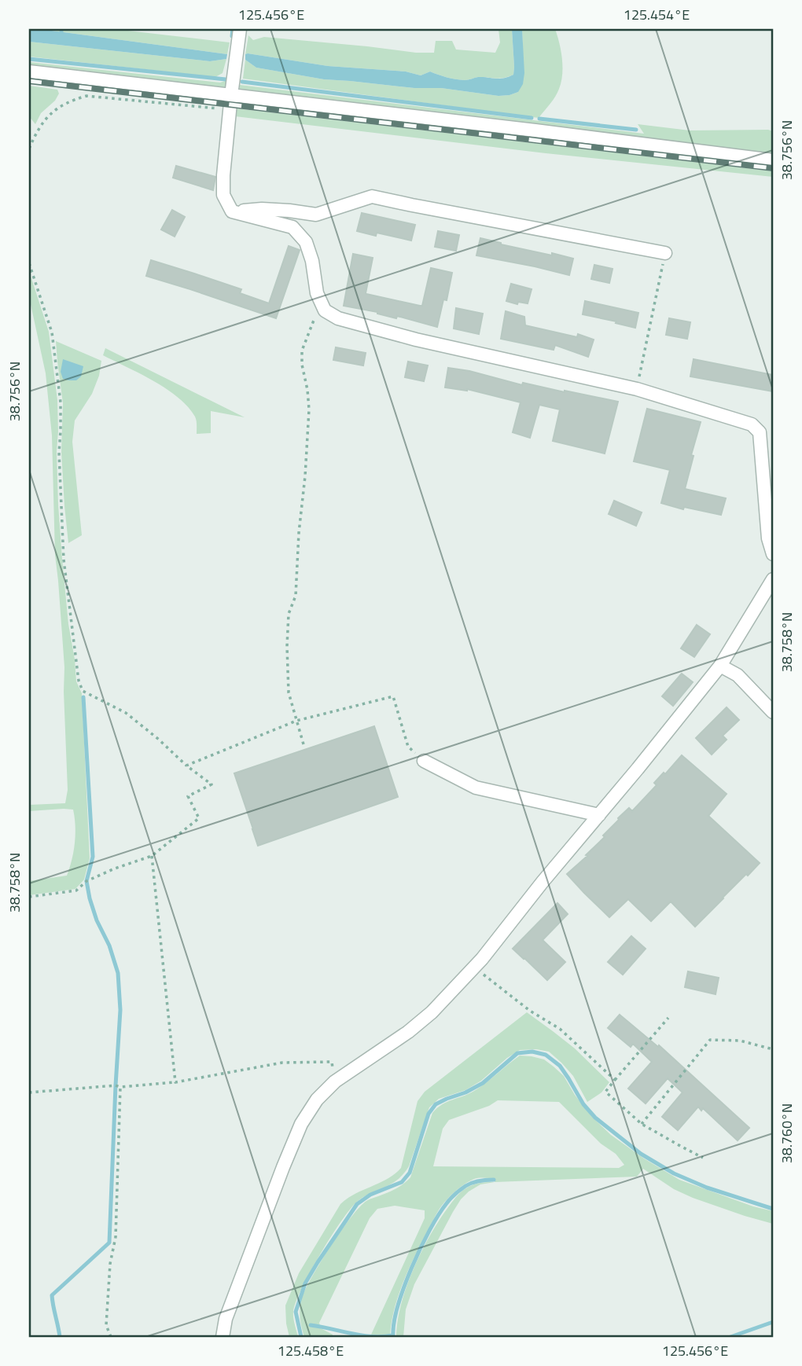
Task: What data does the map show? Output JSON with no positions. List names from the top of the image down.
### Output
{
  "coordinates": [
    "125.456°E",
    "125.454°E",
    "38.756°N",
    "38.758°N",
    "38.760°N",
    "125.458°E"
  ]
}
